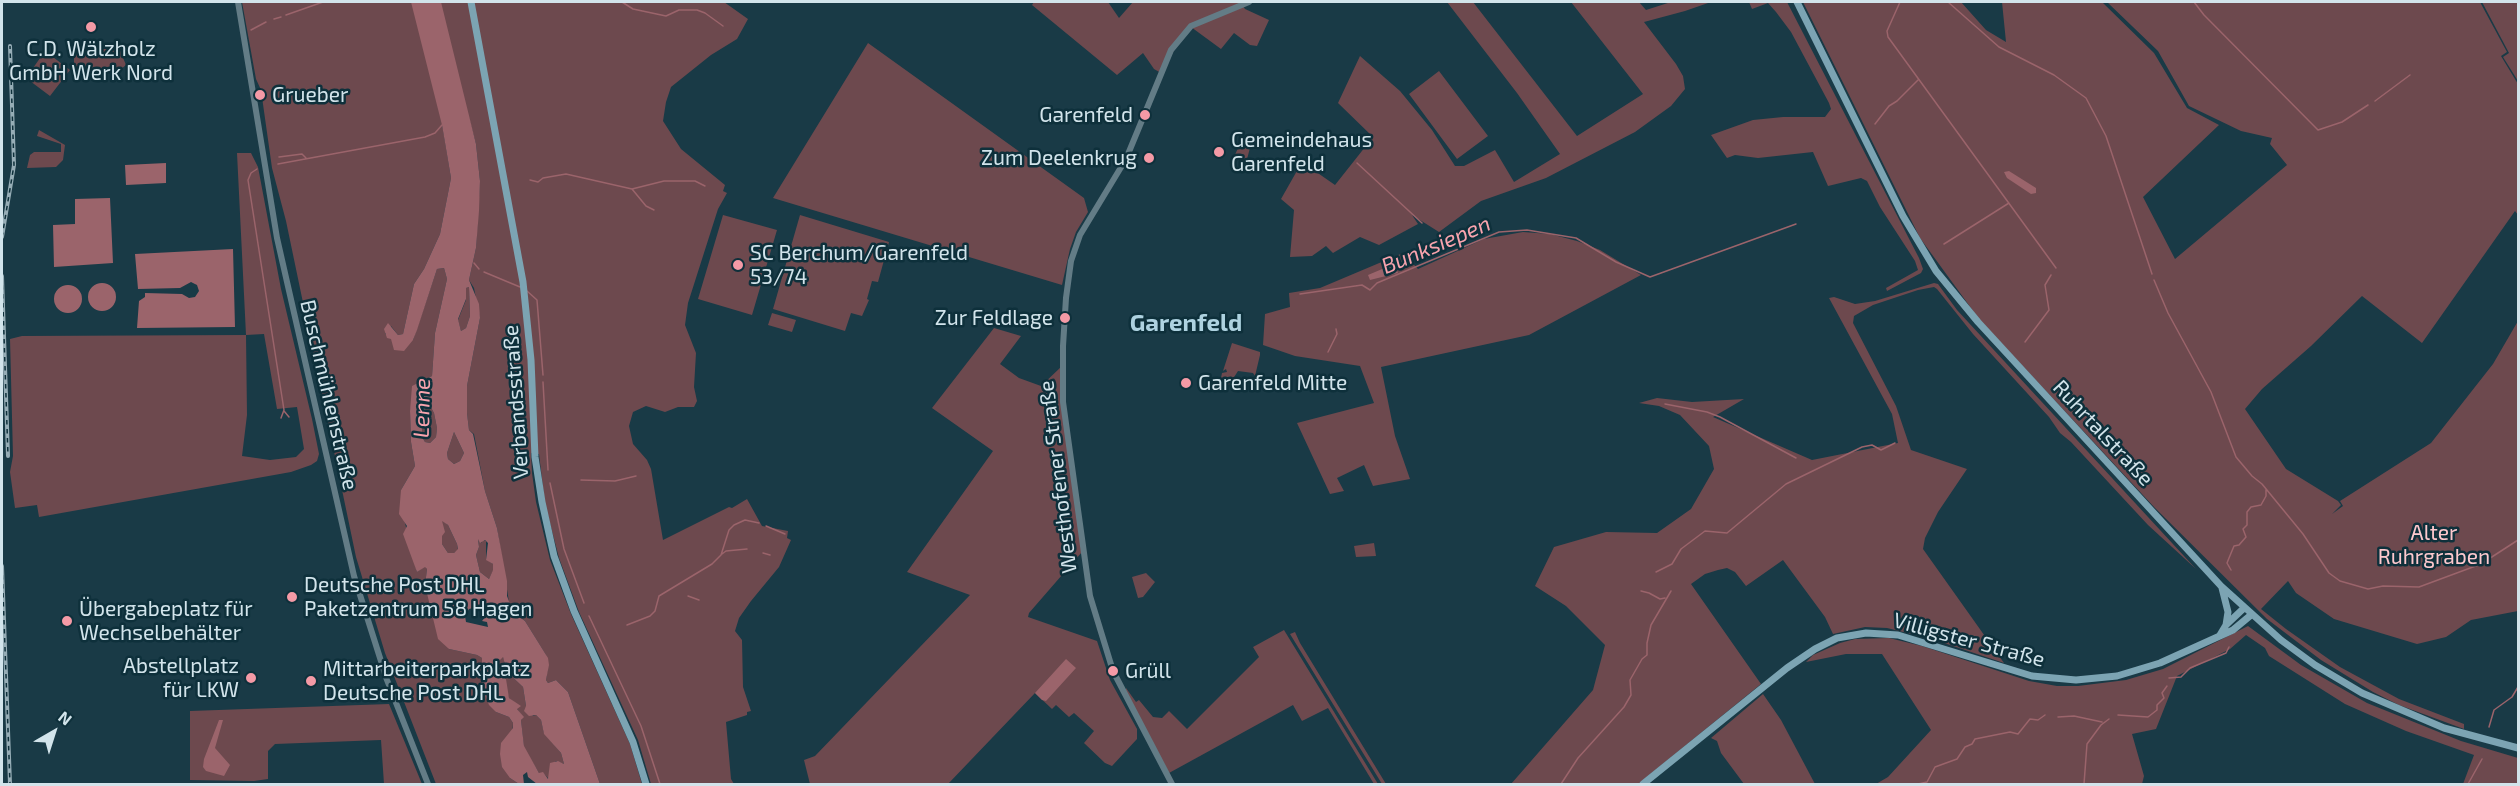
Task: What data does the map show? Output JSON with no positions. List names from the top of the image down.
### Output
{
  "streets": {
    "main road": ["Verbandsstraße", "Ruhrtalstraße", "Villigster Straße"],
    "street": ["Buschmühlenstraße", "Westhofener Straße"]
  },
  "crossings": [
    ["Ruhrtalstraße", "Villigster Straße"]
  ],
  "districts": ["Garenfeld"],
  "water": ["Bunksiepen", "Lenne"],
  "parks": ["Alter Ruhrgraben"],
  "places": [
    "C.D. Wälzholz GmbH Werk Nord",
    "Grueber",
    "Garenfeld",
    "Gemeindehaus Garenfeld",
    "Zum Deelenkrug",
    "SC Berchum/Garenfeld 53/74",
    "Zur Feldlage",
    "Garenfeld Mitte",
    "Deutsche Post DHL Paketzentrum 58 Hagen",
    "Übergabeplatz für Wechselbehälter",
    "Grüll",
    "Abstellplatz für LKW",
    "Mittarbeiterparkplatz Deutsche Post DHL"
  ],
  "north": "top right"
}
